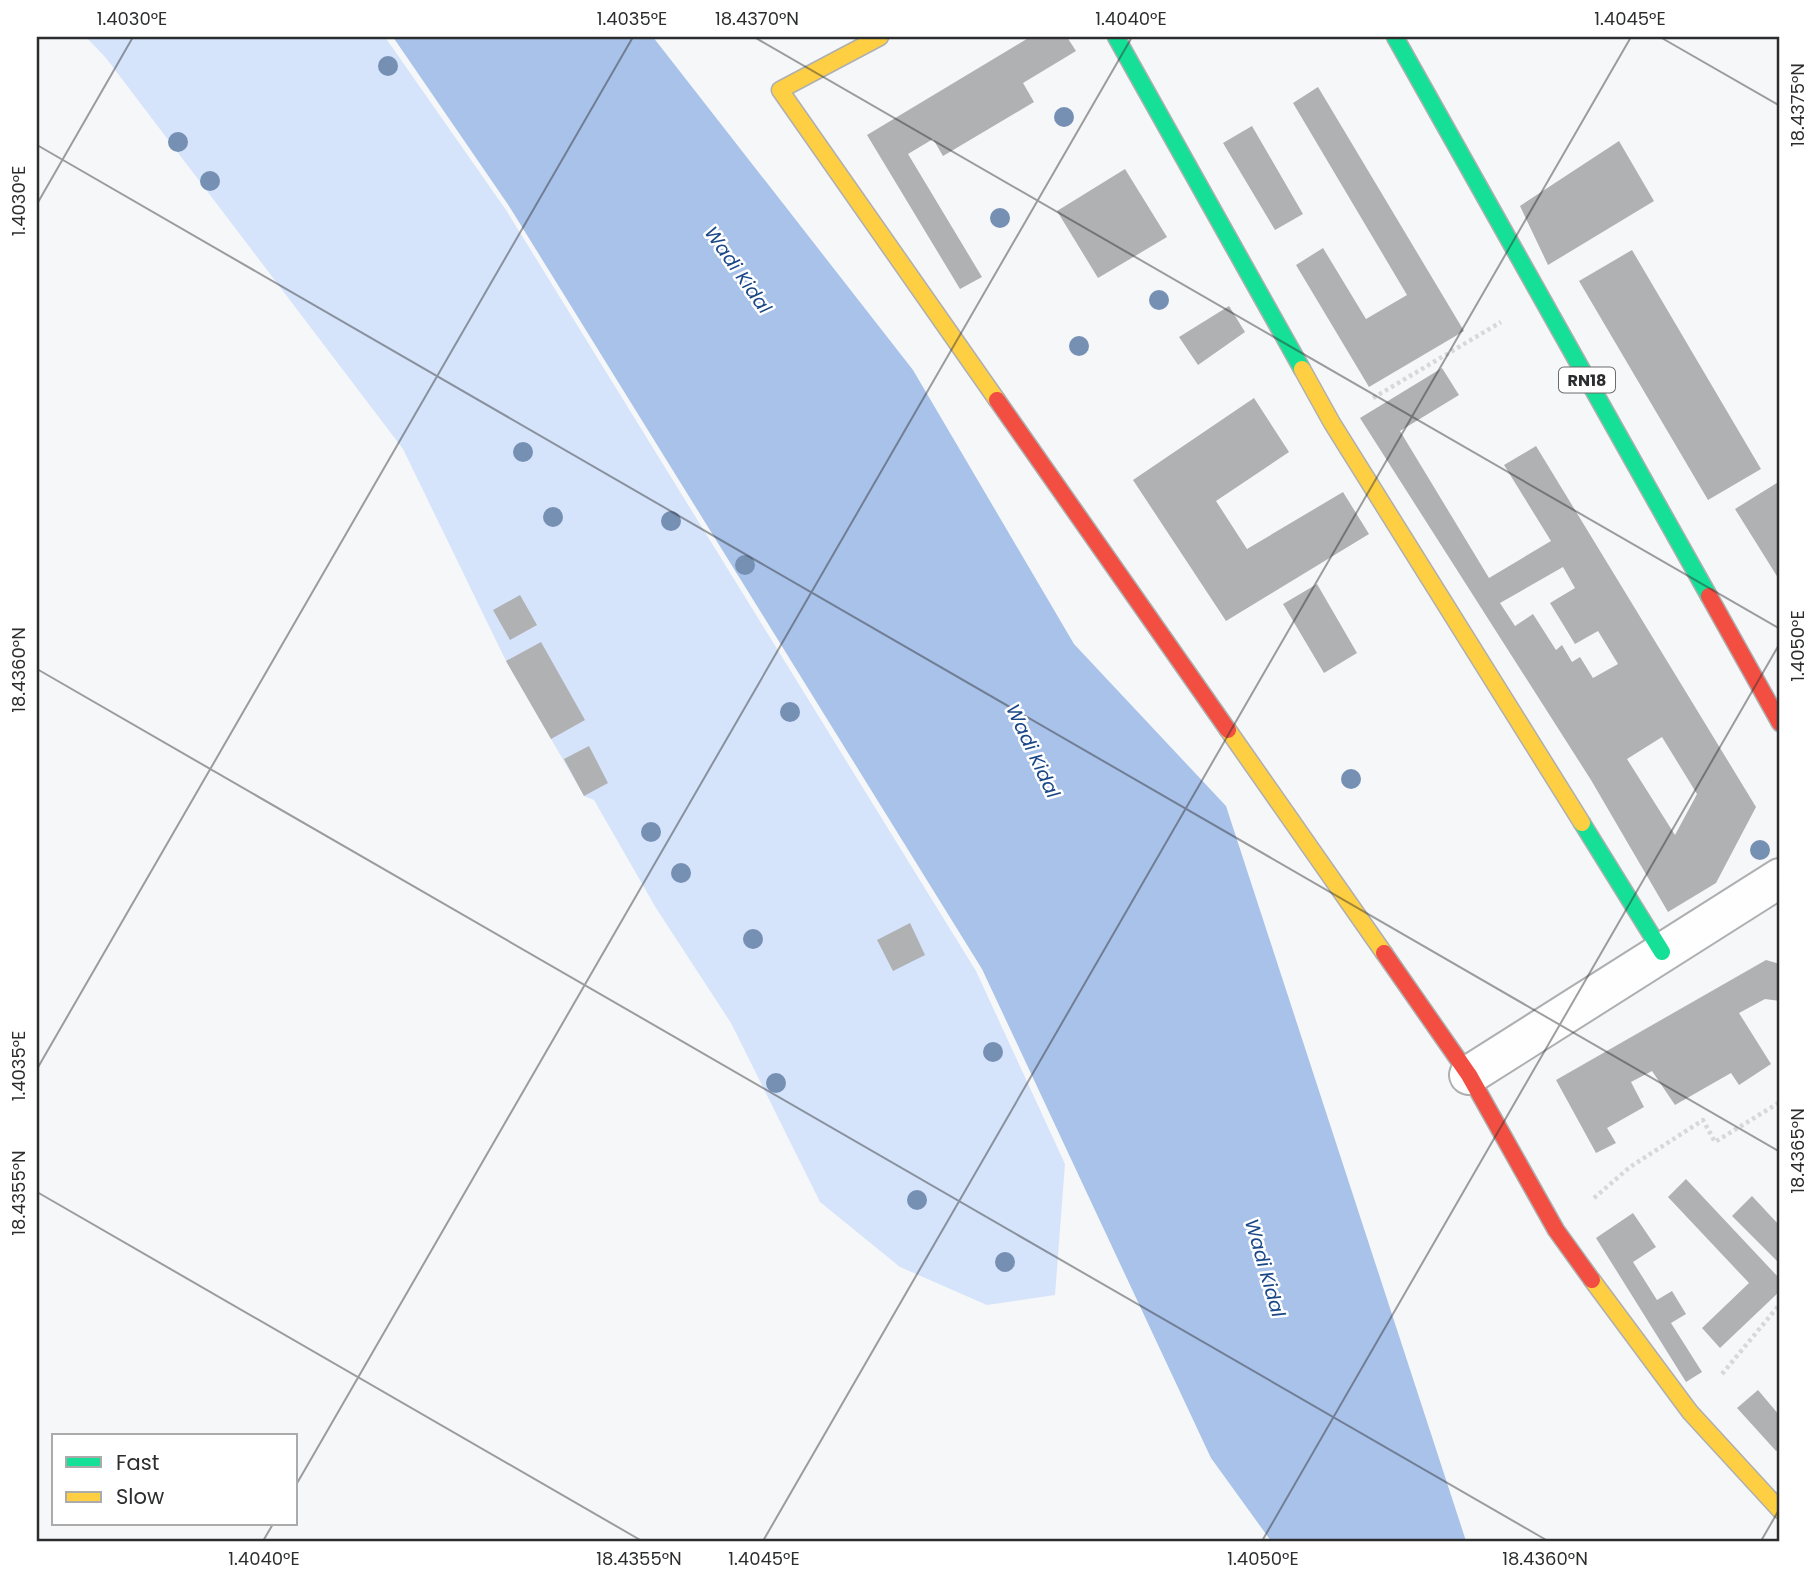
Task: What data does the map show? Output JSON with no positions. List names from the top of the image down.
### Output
{
  "streets": {
    "street": ["RN18"]
  },
  "water": ["Wadi Kidal"],
  "legend": ["Fast", "Slow"],
  "coordinates": [
    "1.4030°E",
    "1.4035°E",
    "18.4370°N",
    "1.4040°E",
    "1.4045°E",
    "18.4375°N",
    "1.4050°E",
    "18.4360°N",
    "18.4365°N",
    "18.4355°N"
  ]
}
